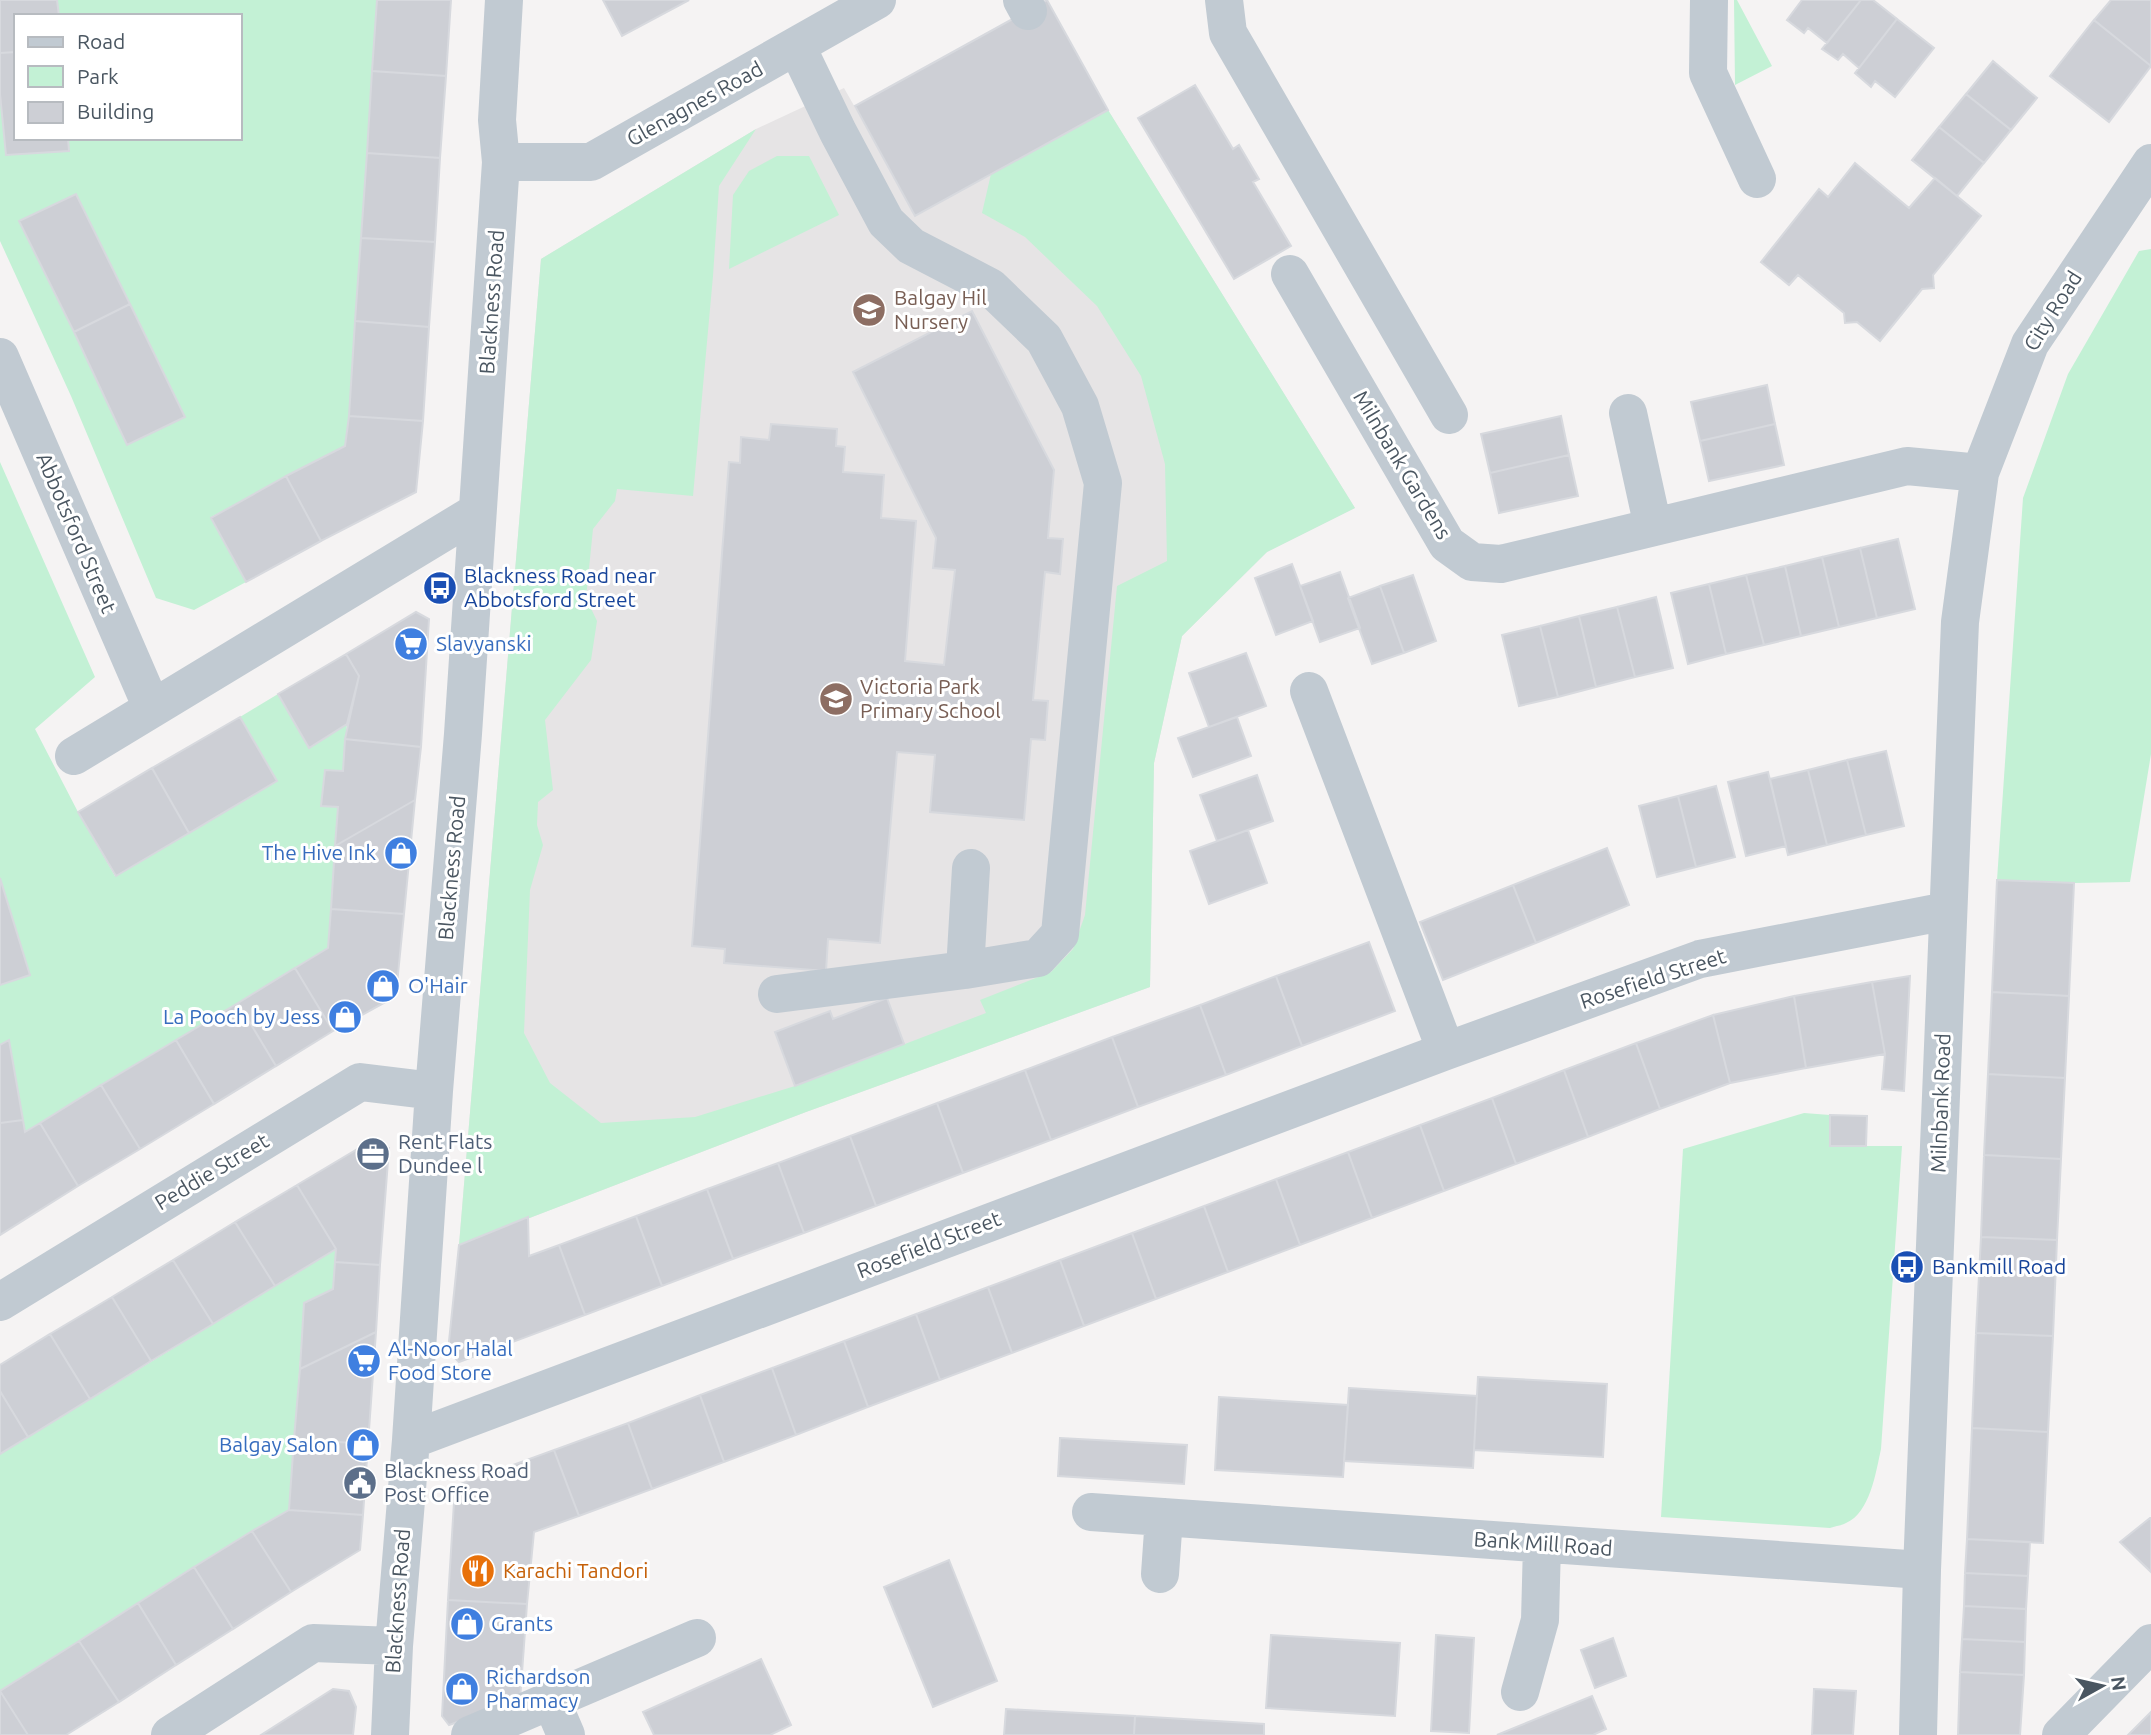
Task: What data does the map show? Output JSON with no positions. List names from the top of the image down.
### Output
{
  "streets": {
    "street": [
      "Glenagnes Road",
      "Blackness Road",
      "City Road",
      "Milnbank Gardens",
      "Abbotsford Street",
      "Rosefield Street",
      "Milnbank Road",
      "Peddie Street",
      "Bank Mill Road"
    ]
  },
  "crossings": [
    ["Glenagnes Road", "Blackness Road"],
    ["Blackness Road", "Rosefield Street"],
    ["Blackness Road", "Peddie Street"],
    ["City Road", "Milnbank Gardens"],
    ["City Road", "Milnbank Road"],
    ["Milnbank Gardens", "Milnbank Road"],
    ["Rosefield Street", "Milnbank Road"],
    ["Milnbank Road", "Bank Mill Road"]
  ],
  "places": {
    "school or university": ["Balgay Hil Nursery", "Victoria Park Primary School"],
    "bus stop": ["Blackness Road near Abbotsford Street", "Bankmill Road"],
    "supermarket": ["Slavyanski", "Al-Noor Halal Food Store"],
    "shop": [
      "The Hive Ink",
      "O'Hair",
      "La Pooch by Jess",
      "Balgay Salon",
      "Grants",
      "Richardson Pharmacy"
    ],
    "office": ["Rent Flats Dundee l"],
    "public building": ["Blackness Road Post Office"],
    "restaurant": ["Karachi Tandori"]
  },
  "legend": ["Road", "Park", "Building"],
  "north": "right"
}
